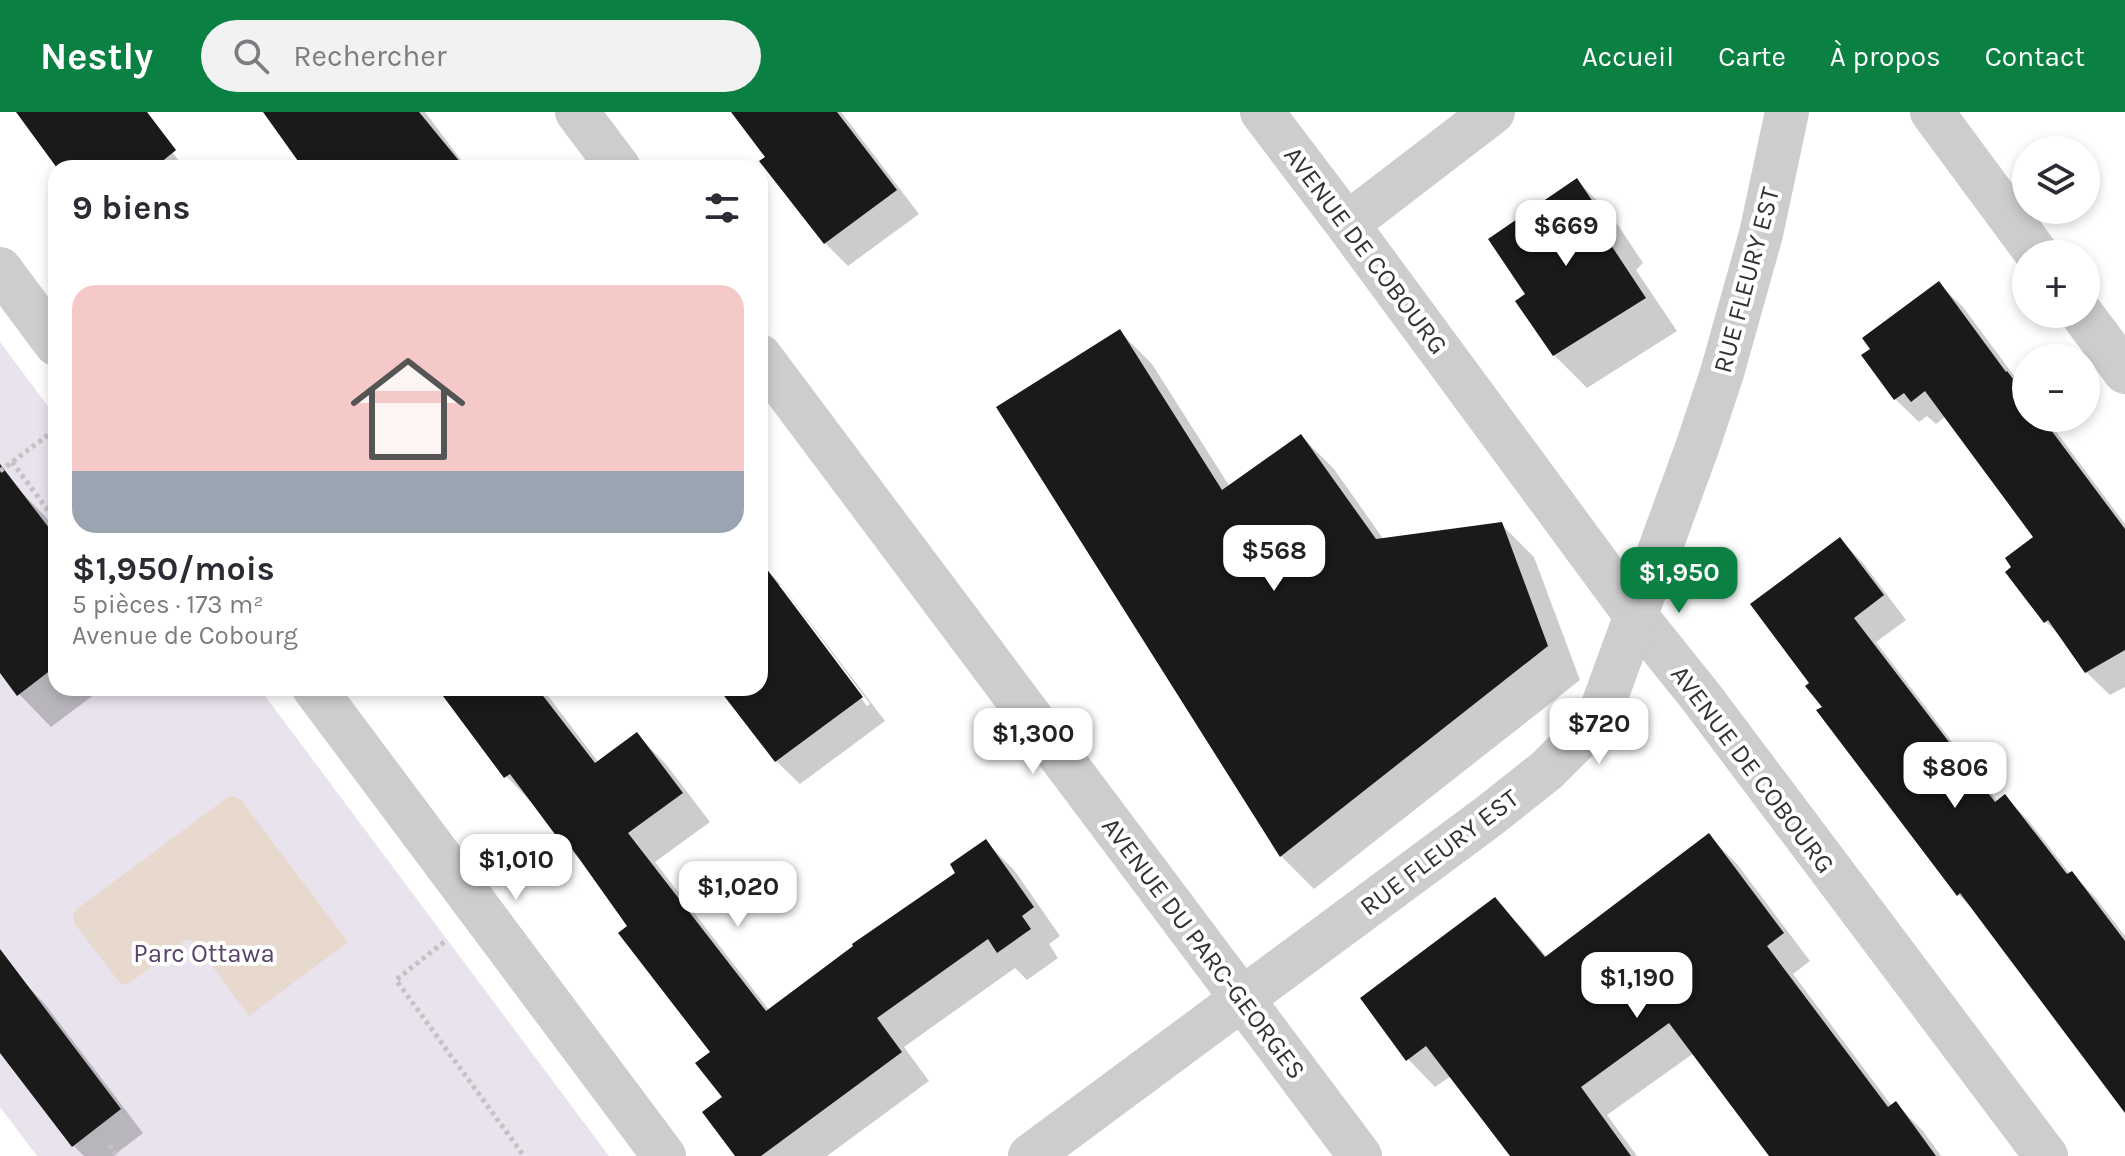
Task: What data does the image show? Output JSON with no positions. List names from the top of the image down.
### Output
{
  "streets": {
    "street": ["AVENUE DE COBOURG", "RUE FLEURY EST", "AVENUE DU PARC-GEORGES"]
  },
  "crossings": [
    ["AVENUE DE COBOURG", "RUE FLEURY EST"],
    ["RUE FLEURY EST", "AVENUE DU PARC-GEORGES"]
  ],
  "parks": ["Parc Ottawa"],
  "page": {
    "header": "Nestly",
    "search": "Rechercher",
    "nav": [
      "Accueil",
      "Carte",
      "À propos",
      "Contact"
    ],
    "map_buttons": ["+", "−"],
    "heading": "9 biens",
    "price": [
      "$669",
      "$568",
      "$1,950",
      "$720",
      "$1,300",
      "$806",
      "$1,010",
      "$1,020",
      "$1,190"
    ],
    "list": [
      {
        "name": "$1,950/mois",
        "note": "5 pièces · 173 m² · Avenue de Cobourg"
      }
    ]
  }
}
